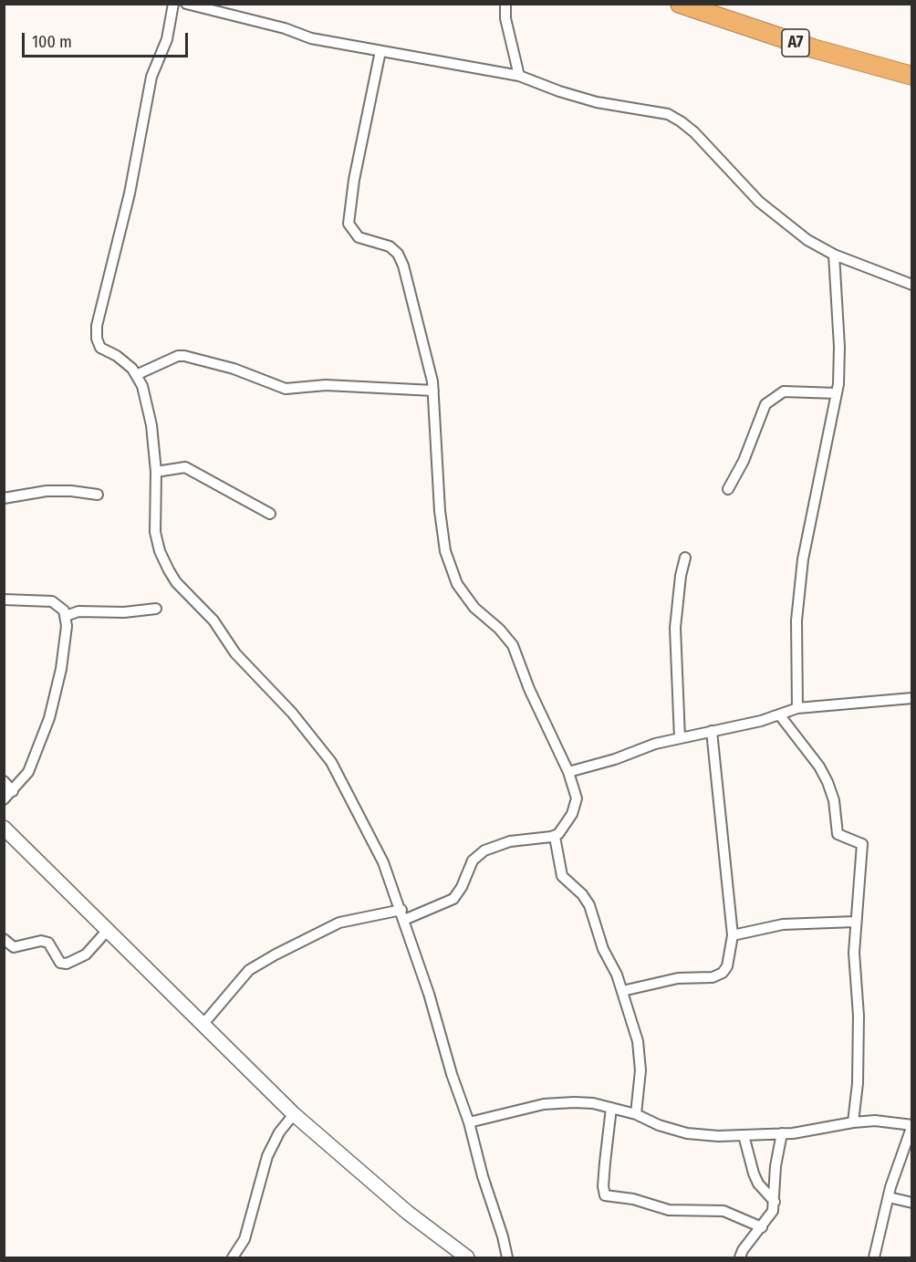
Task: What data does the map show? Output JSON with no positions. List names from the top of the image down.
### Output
{
  "streets": {
    "highway": ["A7"]
  },
  "scale_bar": "100 m"
}
